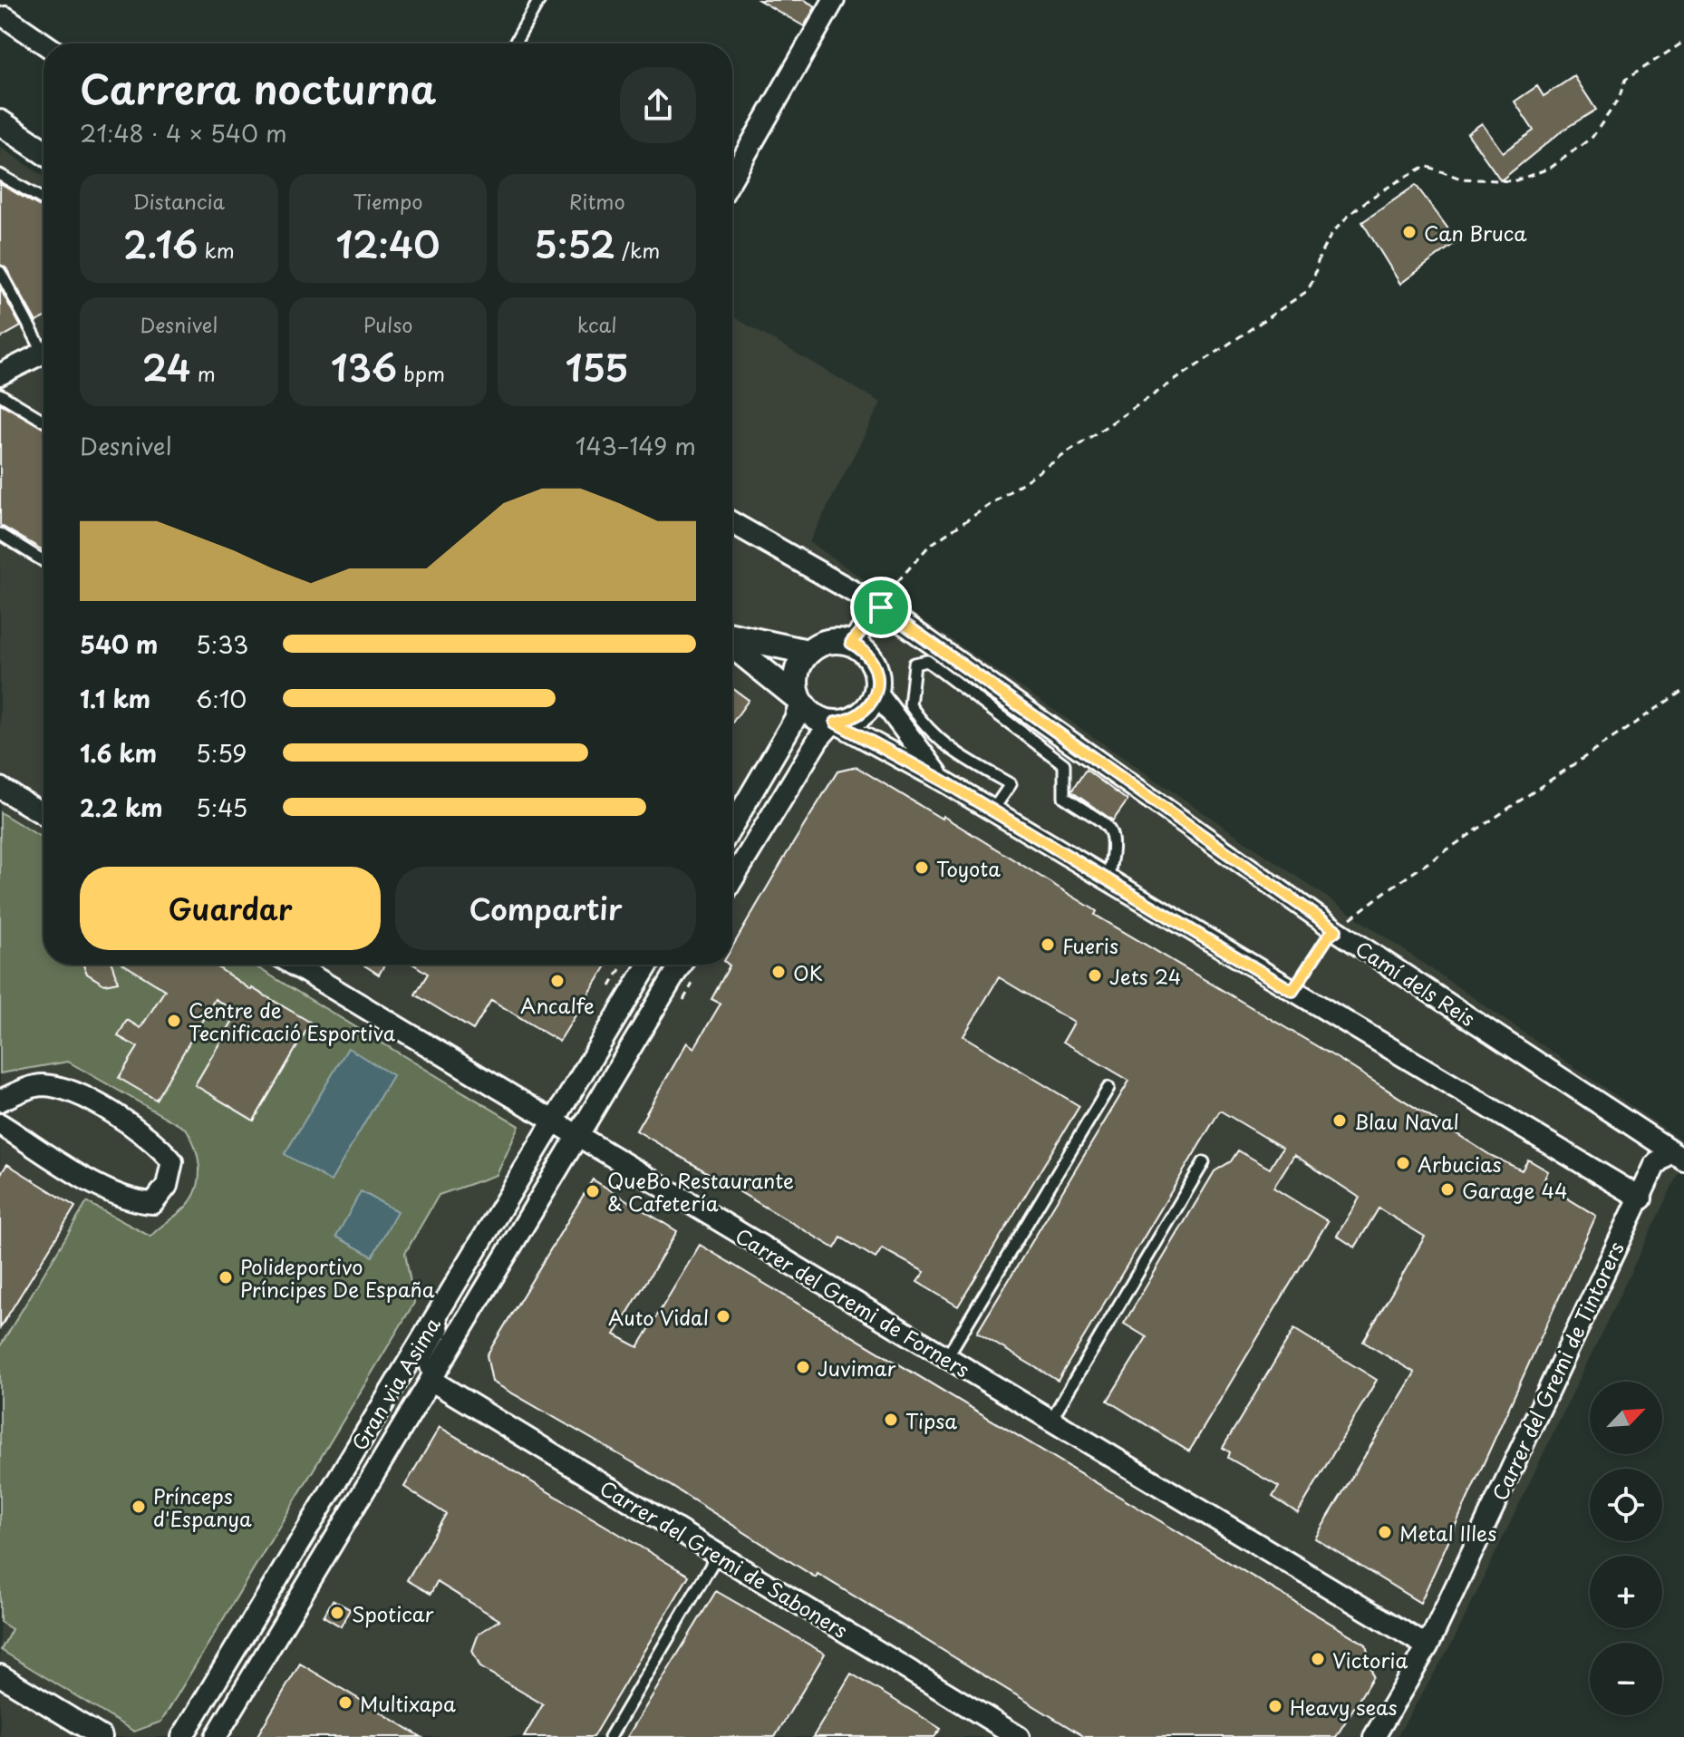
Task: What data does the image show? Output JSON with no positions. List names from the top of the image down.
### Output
{
  "streets": {
    "street": [
      "Camí dels Reis",
      "Carrer del Gremi de Forners",
      "Carrer del Gremi de Tintorers",
      "Gran via Asima",
      "Carrer del Gremi de Saboners"
    ]
  },
  "crossings": [
    ["Camí dels Reis", "Carrer del Gremi de Tintorers"],
    ["Carrer del Gremi de Forners", "Carrer del Gremi de Tintorers"],
    ["Carrer del Gremi de Forners", "Gran via Asima"],
    ["Gran via Asima", "Carrer del Gremi de Saboners"]
  ],
  "places": [
    "Can Bruca",
    "Toyota",
    "Fueris",
    "OK",
    "Jets 24",
    "Ancalfe",
    "Centre de Tecnificació Esportiva",
    "Blau Naval",
    "Arbucias",
    "Garage 44",
    "QueBo Restaurante & Cafetería",
    "Polideportivo Príncipes De España",
    "Auto Vidal",
    "Juvimar",
    "Tipsa",
    "Prínceps d'Espanya",
    "Metal Illes",
    "Spoticar",
    "Victoria",
    "Multixapa",
    "Heavy seas"
  ],
  "north": "top right",
  "page": {
    "heading": ["Carrera nocturna", "21:48 · 4 × 540 m"],
    "stats": [
      ["Distancia", "2.16 km"],
      ["Tiempo", "12:40"],
      ["Ritmo", "5:52 /km"],
      ["Desnivel", "24 m"],
      ["Pulso", "136 bpm"],
      ["kcal", "155"]
    ],
    "chart": ["Desnivel", "143–149 m"],
    "list": [
      {
        "name": "540 m",
        "note": "5:33"
      },
      {
        "name": "1.1 km",
        "note": "6:10"
      },
      {
        "name": "1.6 km",
        "note": "5:59"
      },
      {
        "name": "2.2 km",
        "note": "5:45"
      }
    ],
    "buttons": ["Guardar", "Compartir"],
    "map_buttons": ["+", "−"]
  }
}
